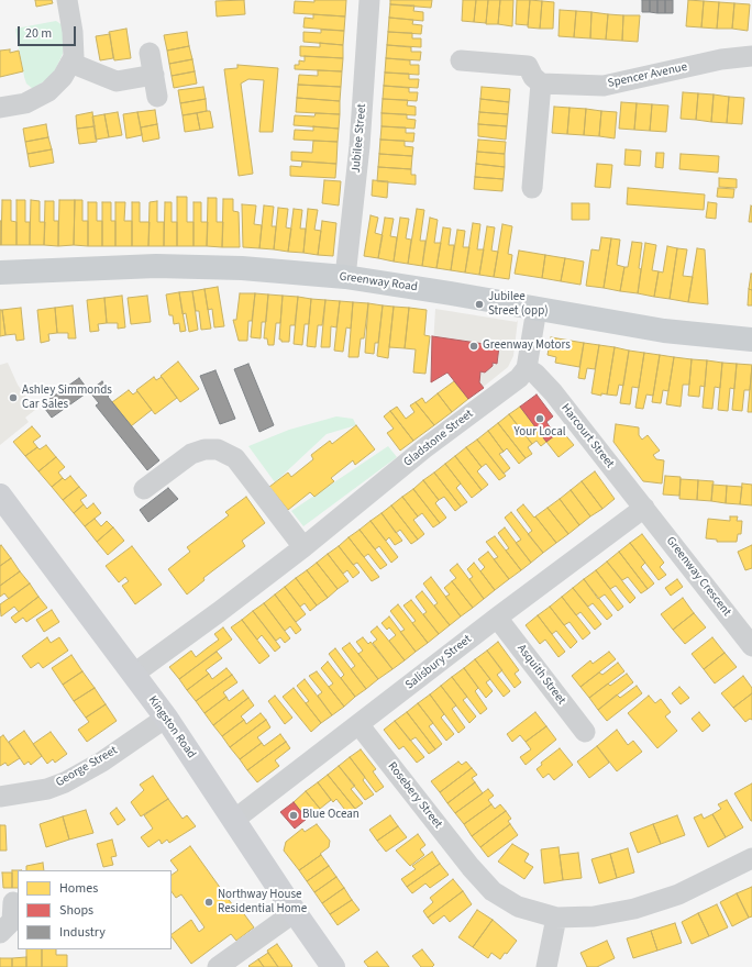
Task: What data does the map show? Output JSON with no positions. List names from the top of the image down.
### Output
{
  "streets": {
    "main road": ["Greenway Road"],
    "street": [
      "Spencer Avenue",
      "Jubilee Street",
      "Harcourt Street",
      "Gladstone Street",
      "Greenway Crescent",
      "Salisbury Street",
      "Asquith Street",
      "Kingston Road",
      "George Street",
      "Rosebery Street"
    ]
  },
  "crossings": [
    ["Jubilee Street", "Greenway Road"],
    ["Harcourt Street", "Gladstone Street"],
    ["Harcourt Street", "Greenway Crescent"],
    ["Harcourt Street", "Salisbury Street"],
    ["Gladstone Street", "Kingston Road"],
    ["Greenway Crescent", "Salisbury Street"],
    ["Salisbury Street", "Asquith Street"],
    ["Salisbury Street", "Kingston Road"],
    ["Salisbury Street", "Rosebery Street"],
    ["Kingston Road", "George Street"]
  ],
  "places": [
    "Jubilee Street (opp)",
    "Greenway Motors",
    "Ashley Simmonds Car Sales",
    "Your Local",
    "Blue Ocean",
    "Northway House Residential Home"
  ],
  "legend": ["Homes", "Shops", "Industry"],
  "scale_bar": "20 m"
}
